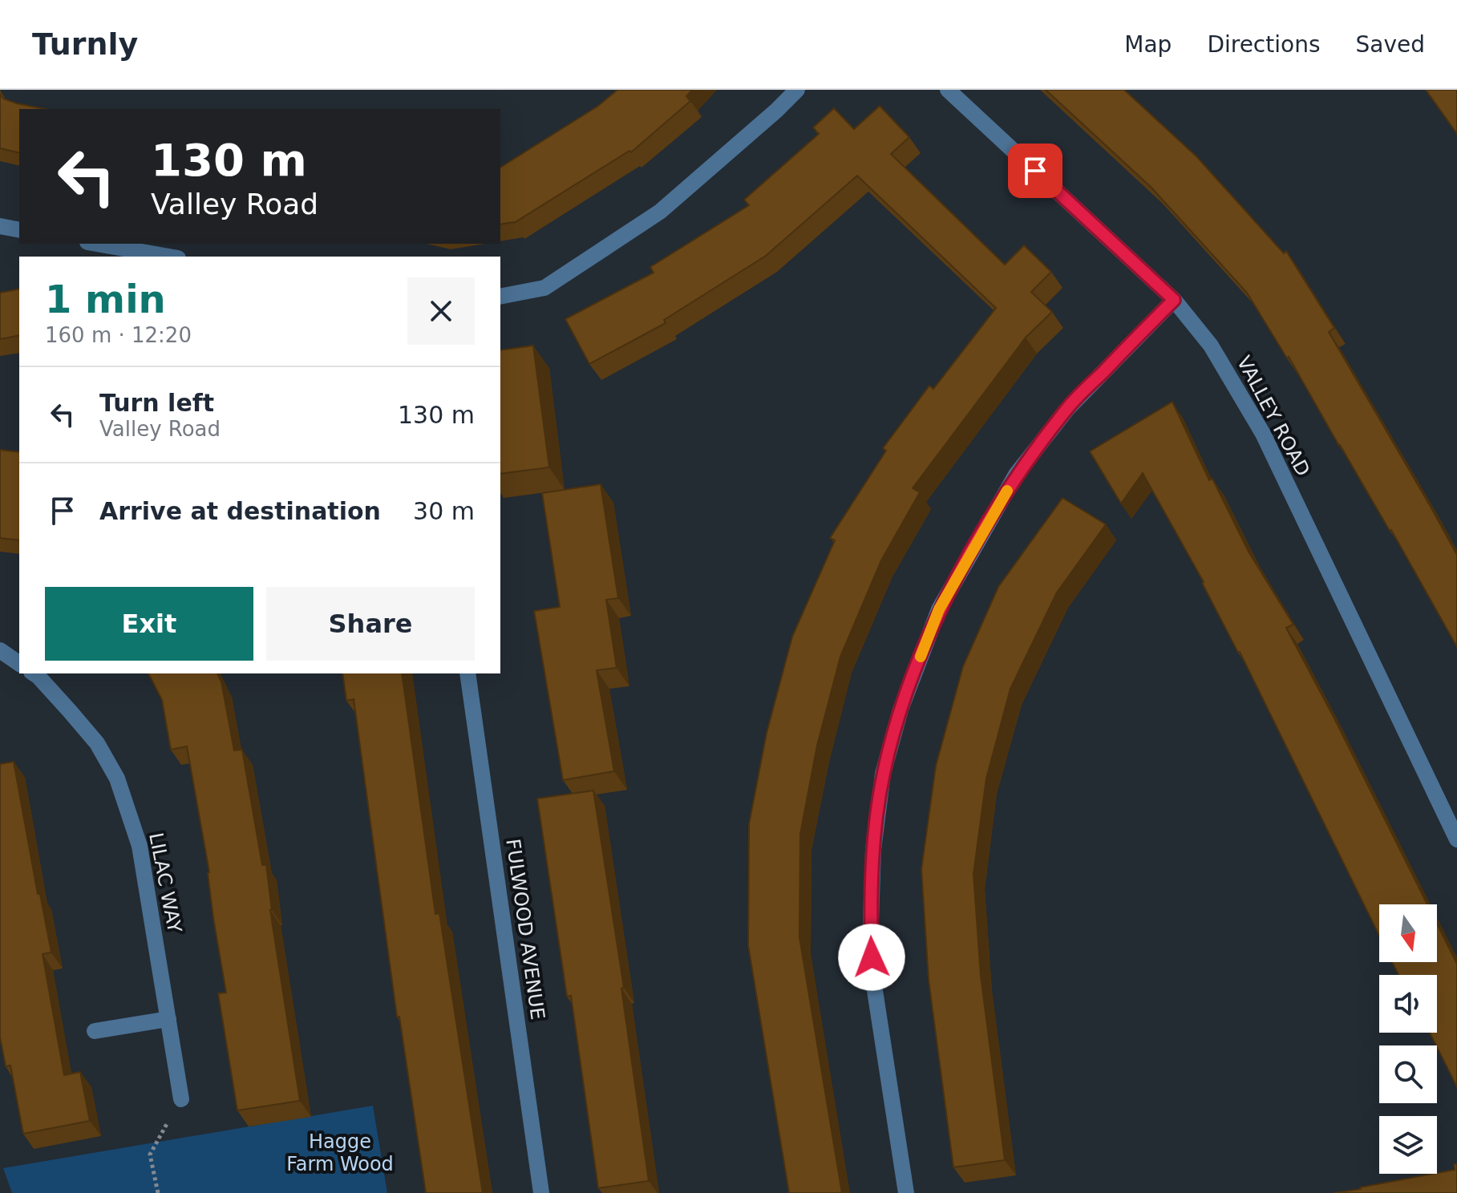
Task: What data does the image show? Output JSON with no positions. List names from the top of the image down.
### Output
{
  "streets": {
    "street": ["VALLEY ROAD", "LILAC WAY", "FULWOOD AVENUE"]
  },
  "parks": ["Hagge Farm Wood"],
  "north": "bottom",
  "page": {
    "header": "Turnly",
    "nav": ["Map", "Directions", "Saved"],
    "turn": ["130 m", "Valley Road"],
    "heading": ["1 min", "160 m · 12:20"],
    "list": [
      {
        "name": "Turn left",
        "note": "Valley Road",
        "value": "130 m"
      },
      {
        "name": "Arrive at destination",
        "value": "30 m"
      }
    ],
    "buttons": ["Exit", "Share"]
  }
}
